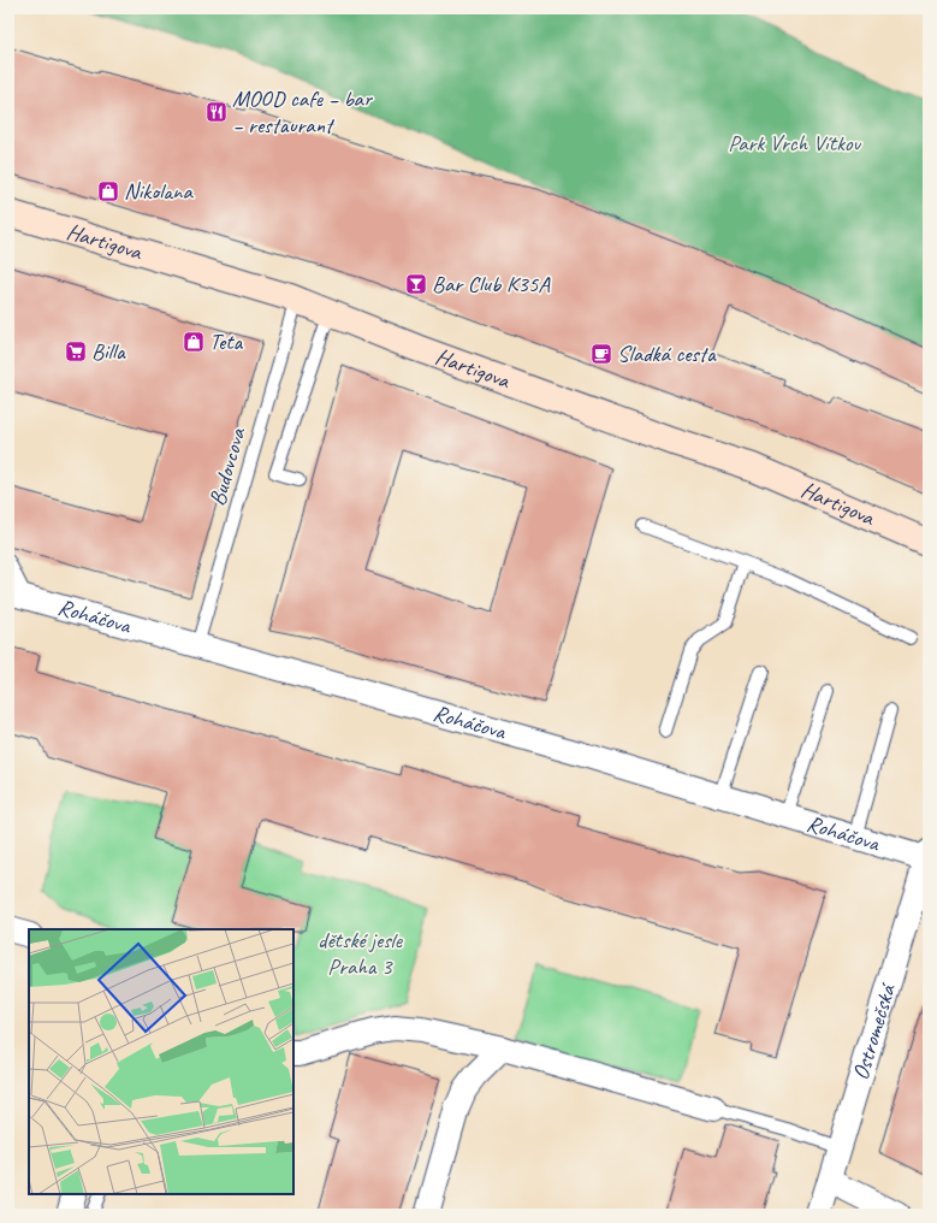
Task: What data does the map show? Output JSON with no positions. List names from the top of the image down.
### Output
{
  "streets": {
    "main road": ["Hartigova"],
    "street": ["Roháčova", "Ostromečská"],
    "lane": ["Budovcova"]
  },
  "crossings": [
    ["Hartigova", "Budovcova"],
    ["Budovcova", "Roháčova"],
    ["Roháčova", "Ostromečská"]
  ],
  "parks": ["Park Vrch Vítkov", "dětské jesle Praha 3"],
  "places": {
    "restaurant": ["MOOD cafe – bar – restaurant"],
    "shop": ["Nikolana", "Teta"],
    "bar": ["Bar Club K35A"],
    "supermarket": ["Billa"],
    "cafe": ["Sladká cesta"]
  }
}
